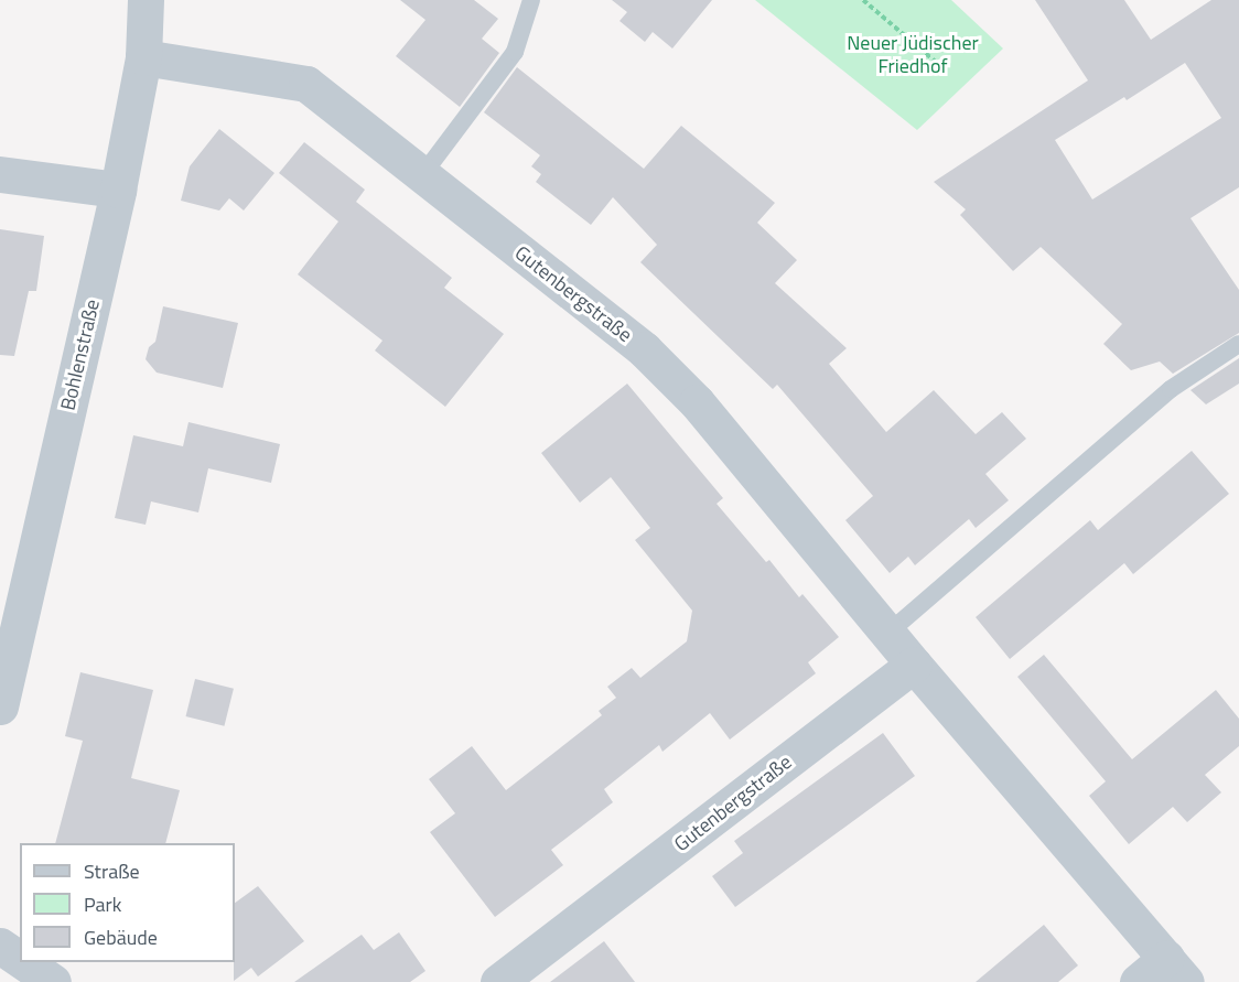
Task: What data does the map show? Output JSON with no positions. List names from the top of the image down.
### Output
{
  "streets": {
    "street": ["Gutenbergstraße", "Bohlenstraße"]
  },
  "crossings": [
    ["Gutenbergstraße", "Bohlenstraße"]
  ],
  "parks": ["Neuer Jüdischer Friedhof"],
  "legend": ["Straße", "Park", "Gebäude"]
}
